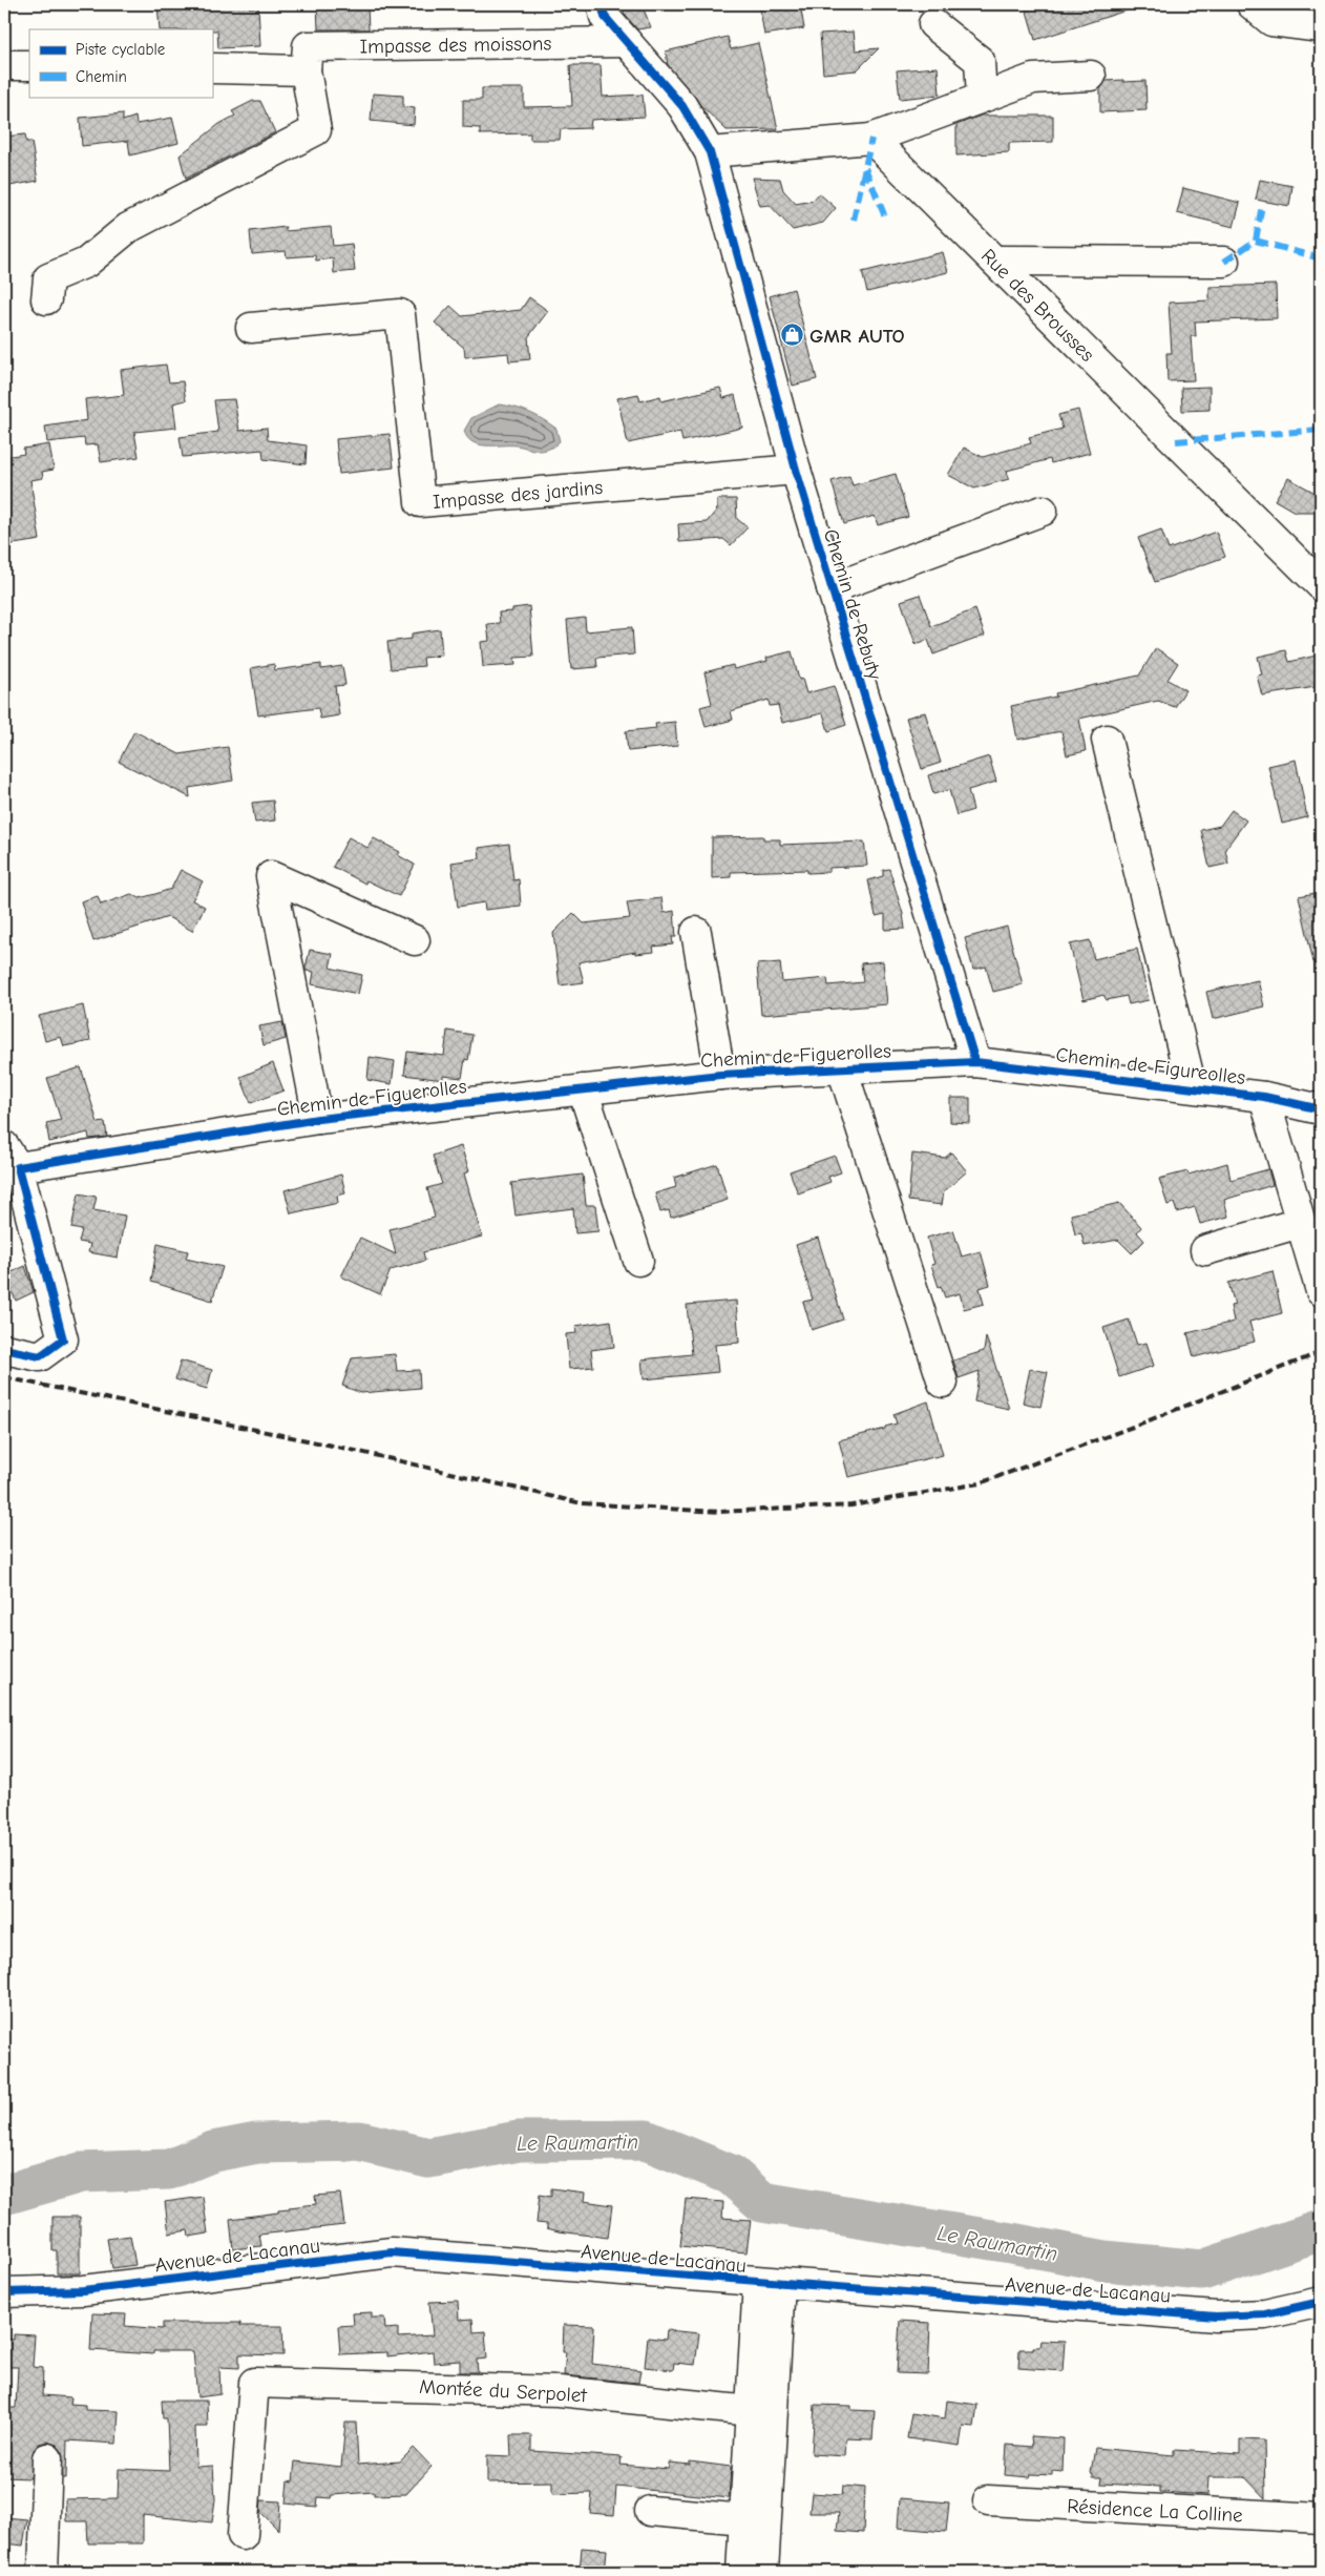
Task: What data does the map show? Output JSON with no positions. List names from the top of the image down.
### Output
{
  "streets": {
    "street": [
      "Impasse des moissons",
      "Rue des Brousses",
      "Impasse des jardins",
      "Chemin de Rebuty",
      "Chemin de Figuerolles",
      "Chemin de Figureolles",
      "Avenue de Lacanau",
      "Montée du Serpolet",
      "Résidence La Colline"
    ]
  },
  "crossings": [
    ["Impasse des jardins", "Chemin de Rebuty"],
    ["Chemin de Rebuty", "Chemin de Figuerolles"],
    ["Chemin de Rebuty", "Chemin de Figureolles"],
    ["Chemin de Figuerolles", "Chemin de Figureolles"]
  ],
  "water": ["Le Raumartin"],
  "places": {
    "shop": ["GMR AUTO"]
  },
  "legend": ["Piste cyclable", "Chemin"]
}
